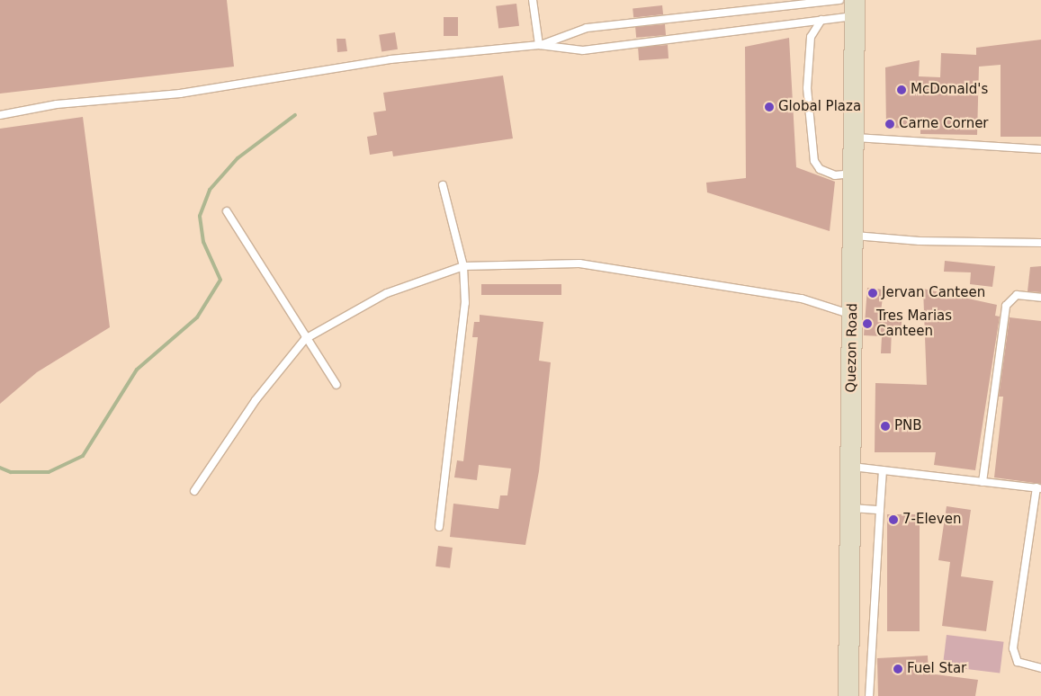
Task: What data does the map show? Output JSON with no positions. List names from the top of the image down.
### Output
{
  "streets": {
    "main road": ["Quezon Road"]
  },
  "places": [
    "McDonald's",
    "Global Plaza",
    "Carne Corner",
    "Jervan Canteen",
    "Tres Marias Canteen",
    "PNB",
    "7-Eleven",
    "Fuel Star"
  ]
}
